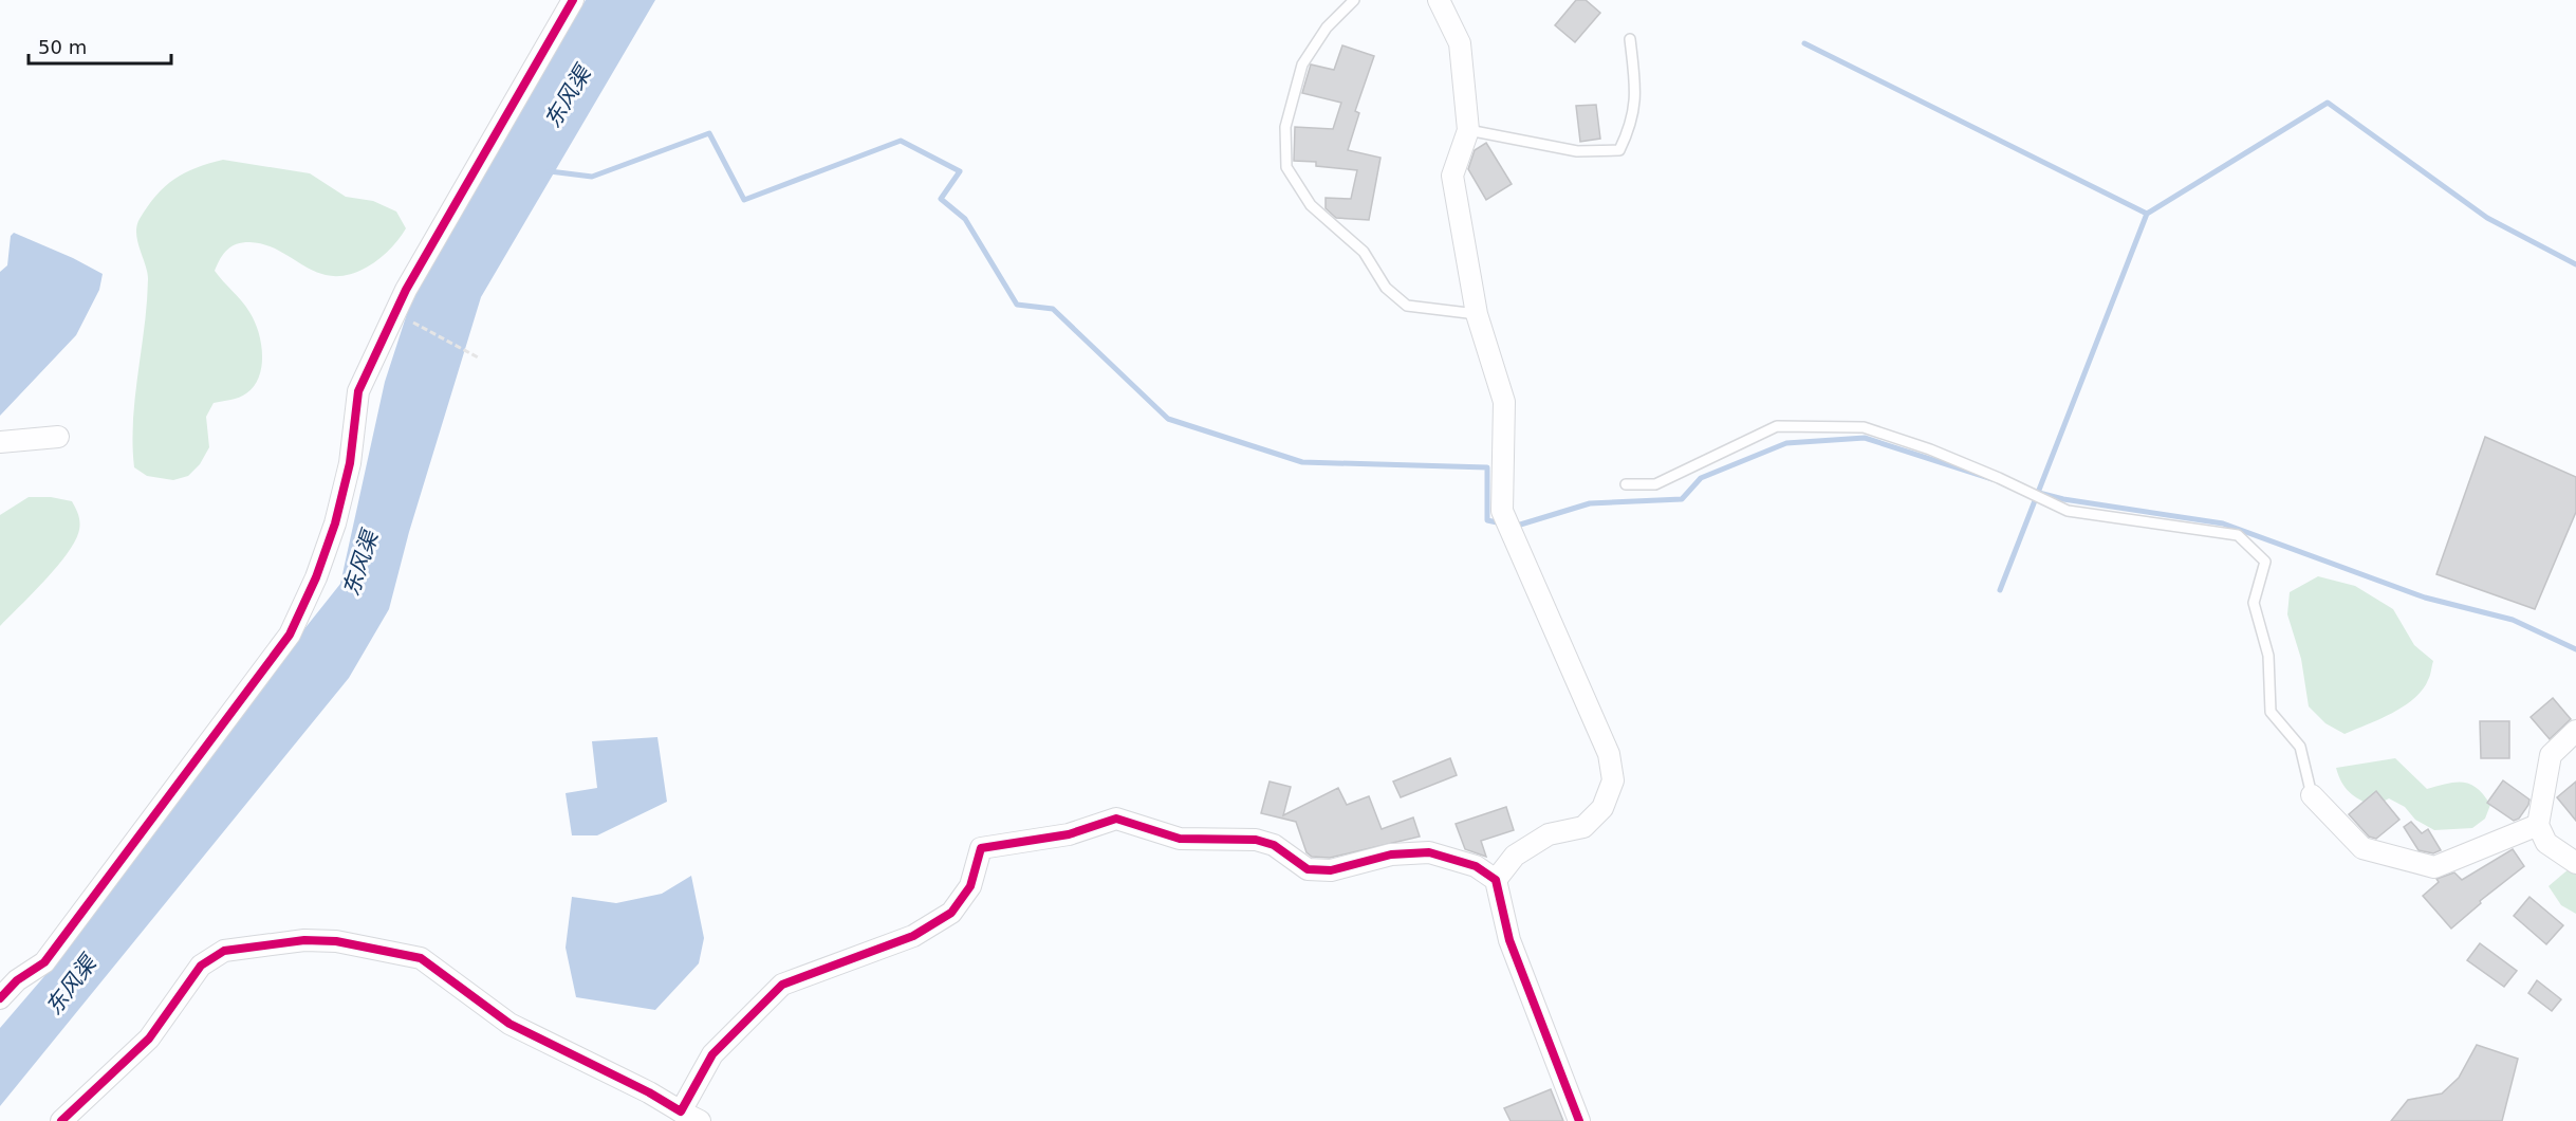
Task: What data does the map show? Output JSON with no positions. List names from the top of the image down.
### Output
{
  "water": ["东风渠"],
  "scale_bar": "50 m"
}
